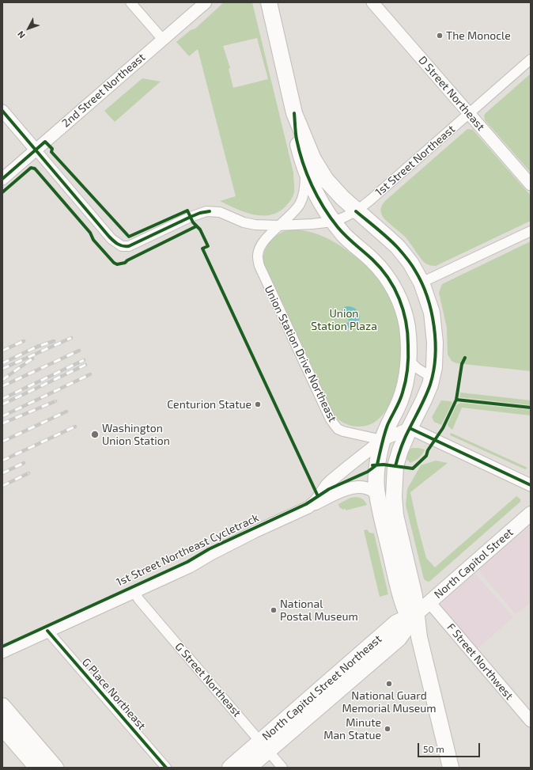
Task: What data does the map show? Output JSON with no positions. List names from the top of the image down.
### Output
{
  "streets": {
    "main road": ["North Capitol Street", "North Capitol Street Northeast"],
    "street": [
      "2nd Street Northeast",
      "D Street Northeast",
      "1st Street Northeast",
      "Union Station Drive Northeast",
      "F Street Northwest",
      "G Street Northeast",
      "G Place Northeast"
    ],
    "cycle path": ["1st Street Northeast Cycletrack"]
  },
  "crossings": [
    ["D Street Northeast", "1st Street Northeast"],
    ["North Capitol Street", "F Street Northwest"],
    ["North Capitol Street", "North Capitol Street Northeast"],
    ["G Street Northeast", "North Capitol Street Northeast"]
  ],
  "parks": ["Union Station Plaza"],
  "places": [
    "The Monocle",
    "Centurion Statue",
    "Washington Union Station",
    "National Postal Museum",
    "National Guard Memorial Museum",
    "Minute Man Statue"
  ],
  "scale_bar": "50 m",
  "north": "bottom left"
}
